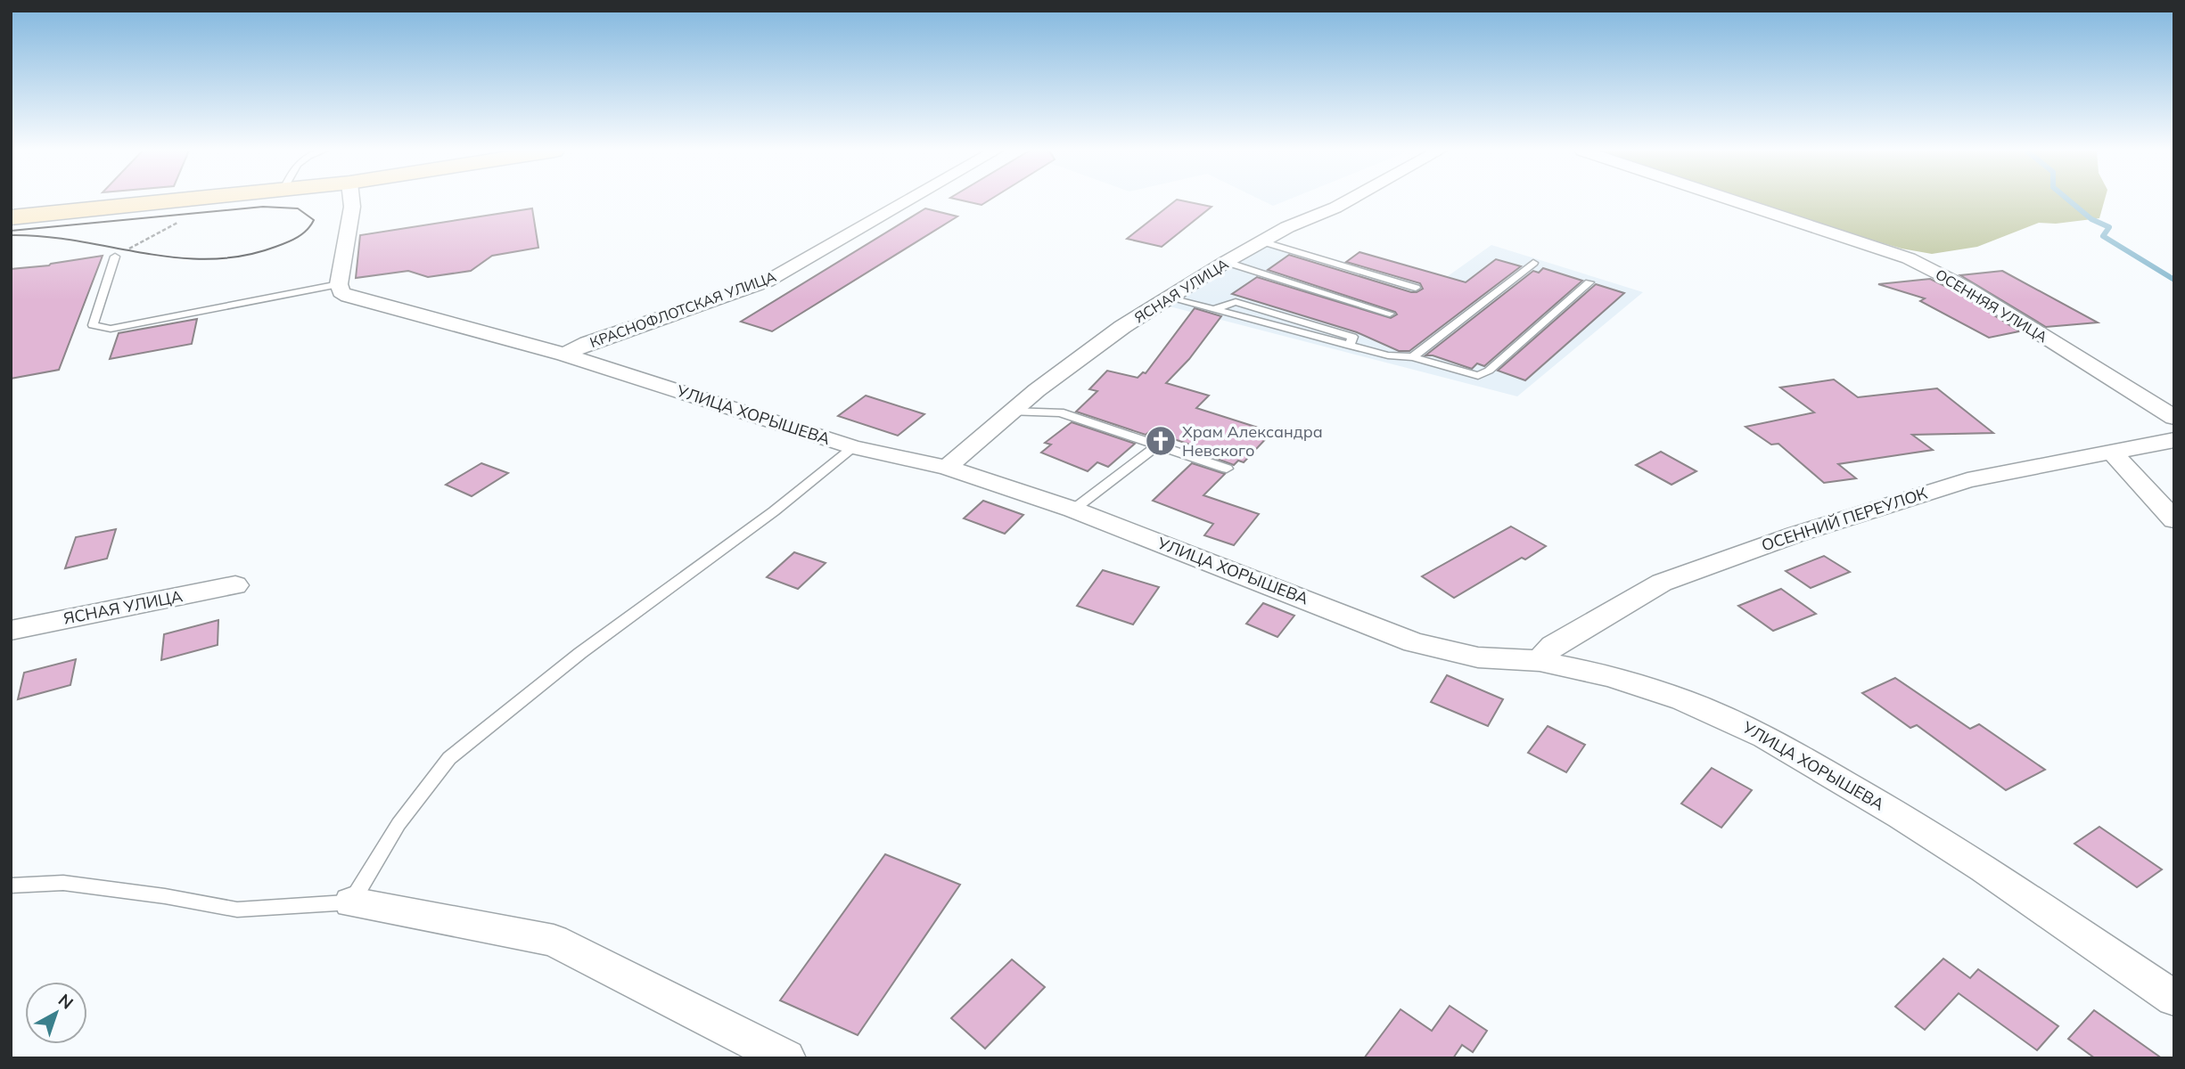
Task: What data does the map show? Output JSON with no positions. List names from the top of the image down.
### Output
{
  "streets": {
    "street": [
      "ЯСНАЯ УЛИЦА",
      "ОСЕННЯЯ УЛИЦА",
      "КРАСНОФЛОТСКАЯ УЛИЦА",
      "УЛИЦА ХОРЫШЕВА",
      "ОСЕННИЙ ПЕРЕУЛОК"
    ]
  },
  "crossings": [
    ["ЯСНАЯ УЛИЦА", "УЛИЦА ХОРЫШЕВА"],
    ["КРАСНОФЛОТСКАЯ УЛИЦА", "УЛИЦА ХОРЫШЕВА"],
    ["УЛИЦА ХОРЫШЕВА", "ОСЕННИЙ ПЕРЕУЛОК"]
  ],
  "places": {
    "church": ["Храм Александра Невского"]
  },
  "north": "top right"
}
